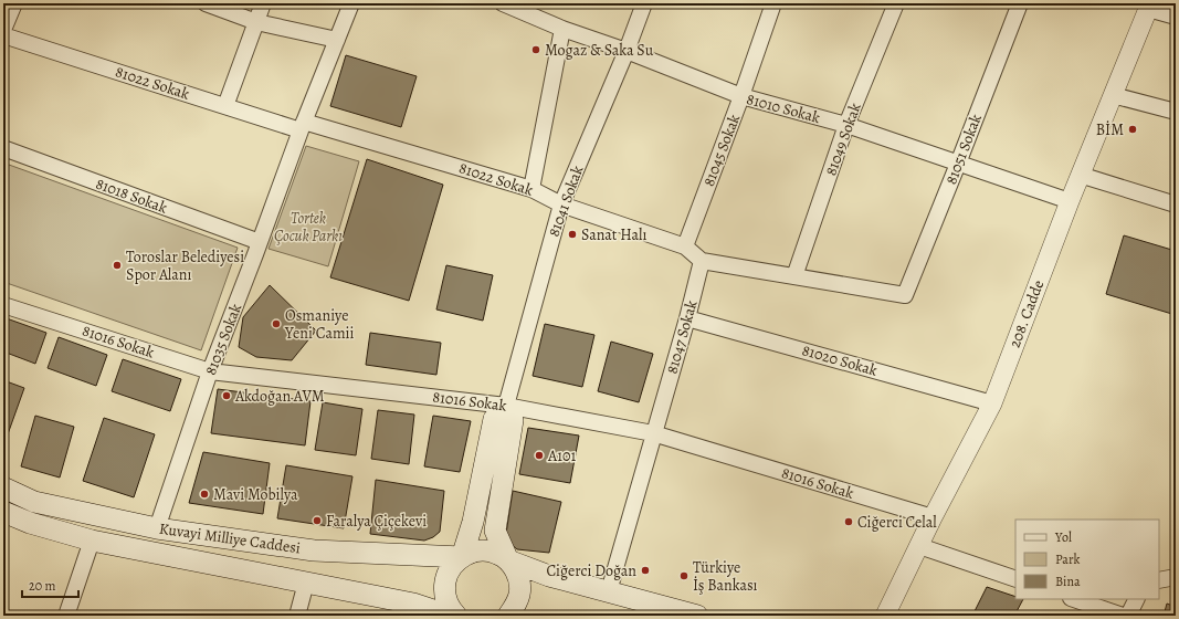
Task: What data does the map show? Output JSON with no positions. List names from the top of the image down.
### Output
{
  "streets": {
    "main road": ["Kuvayi Milliye Caddesi"],
    "street": [
      "81022 Sokak",
      "81010 Sokak",
      "81049 Sokak",
      "81051 Sokak",
      "81045 Sokak",
      "81018 Sokak",
      "81041 Sokak",
      "208. Cadde",
      "81047 Sokak",
      "81035 Sokak",
      "81016 Sokak",
      "81020 Sokak"
    ]
  },
  "crossings": [
    ["81022 Sokak", "81045 Sokak"],
    ["81022 Sokak", "81041 Sokak"],
    ["81022 Sokak", "81035 Sokak"],
    ["81010 Sokak", "81049 Sokak"],
    ["81010 Sokak", "81051 Sokak"],
    ["81010 Sokak", "81045 Sokak"],
    ["81010 Sokak", "81041 Sokak"],
    ["81010 Sokak", "208. Cadde"],
    ["81049 Sokak", "81051 Sokak"],
    ["81018 Sokak", "81035 Sokak"],
    ["81041 Sokak", "81016 Sokak"],
    ["208. Cadde", "81016 Sokak"],
    ["208. Cadde", "81020 Sokak"],
    ["81047 Sokak", "81016 Sokak"],
    ["81047 Sokak", "81020 Sokak"],
    ["81035 Sokak", "81016 Sokak"],
    ["81035 Sokak", "Kuvayi Milliye Caddesi"]
  ],
  "parks": ["Tortek Çocuk Parkı"],
  "places": [
    "Mogaz & Saka Su",
    "BİM",
    "Sanat Halı",
    "Toroslar Belediyesi Spor Alanı",
    "Osmaniye Yeni Camii",
    "Akdoğan AVM",
    "A101",
    "Mavi Mobilya",
    "Faralya Çiçekevi",
    "Ciğerci Celal",
    "Ciğerci Doğan",
    "Türkiye İş Bankası"
  ],
  "legend": ["Yol", "Park", "Bina"],
  "scale_bar": "20 m"
}
